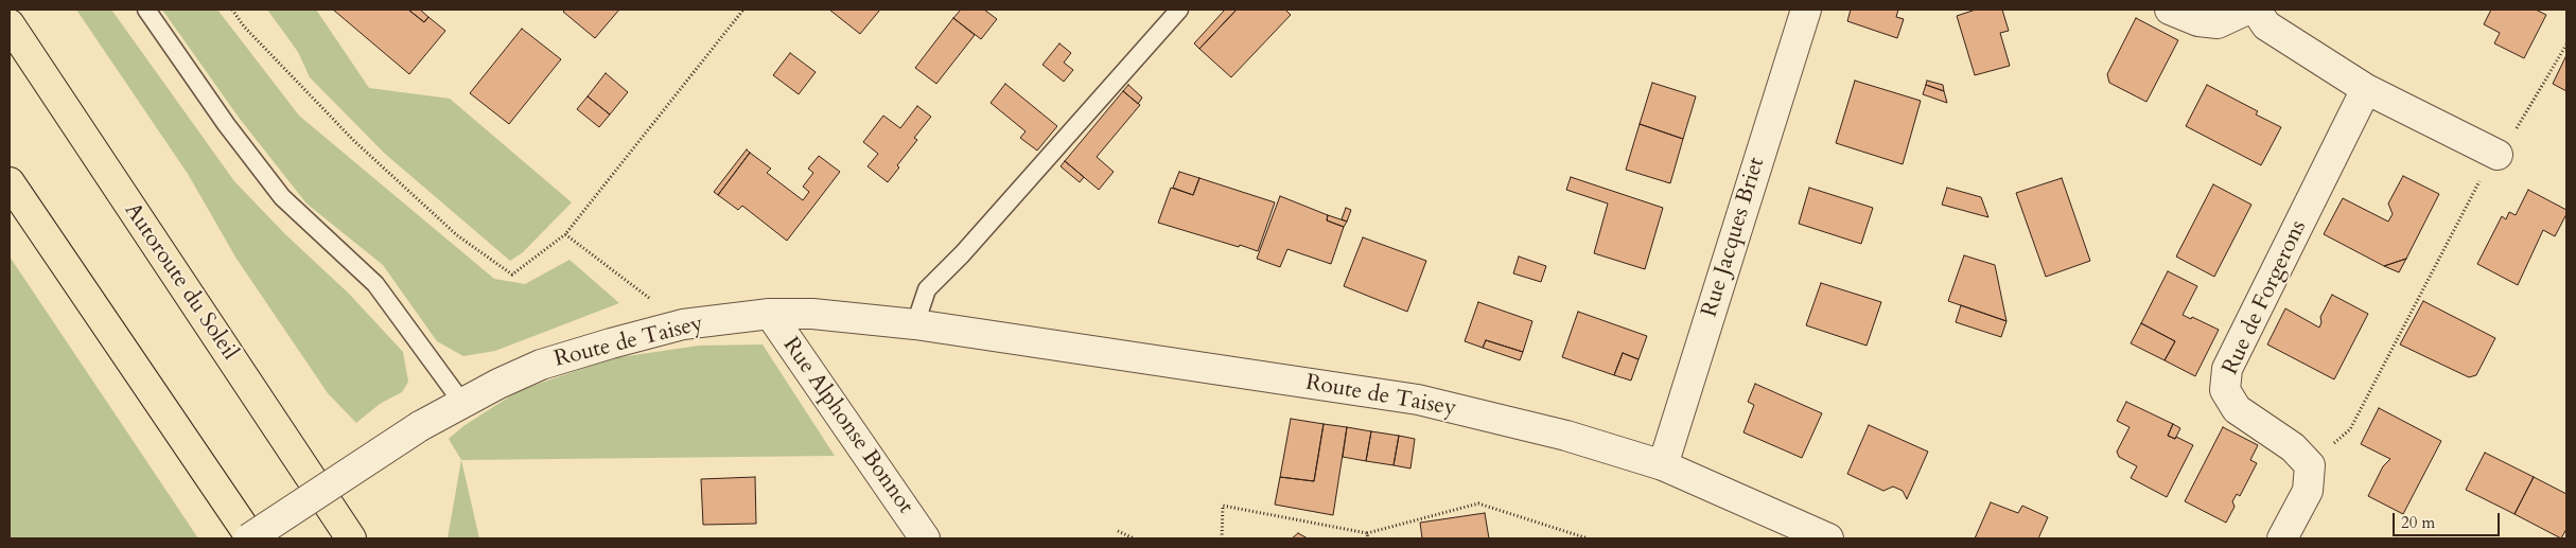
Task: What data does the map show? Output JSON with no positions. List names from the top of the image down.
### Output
{
  "streets": {
    "highway": ["Autoroute du Soleil"],
    "street": [
      "Rue Jacques Briet",
      "Rue de Forgerons",
      "Route de Taisey",
      "Rue Alphonse Bonnot"
    ]
  },
  "crossings": [
    ["Rue Jacques Briet", "Route de Taisey"],
    ["Route de Taisey", "Rue Alphonse Bonnot"]
  ],
  "scale_bar": "20 m"
}
